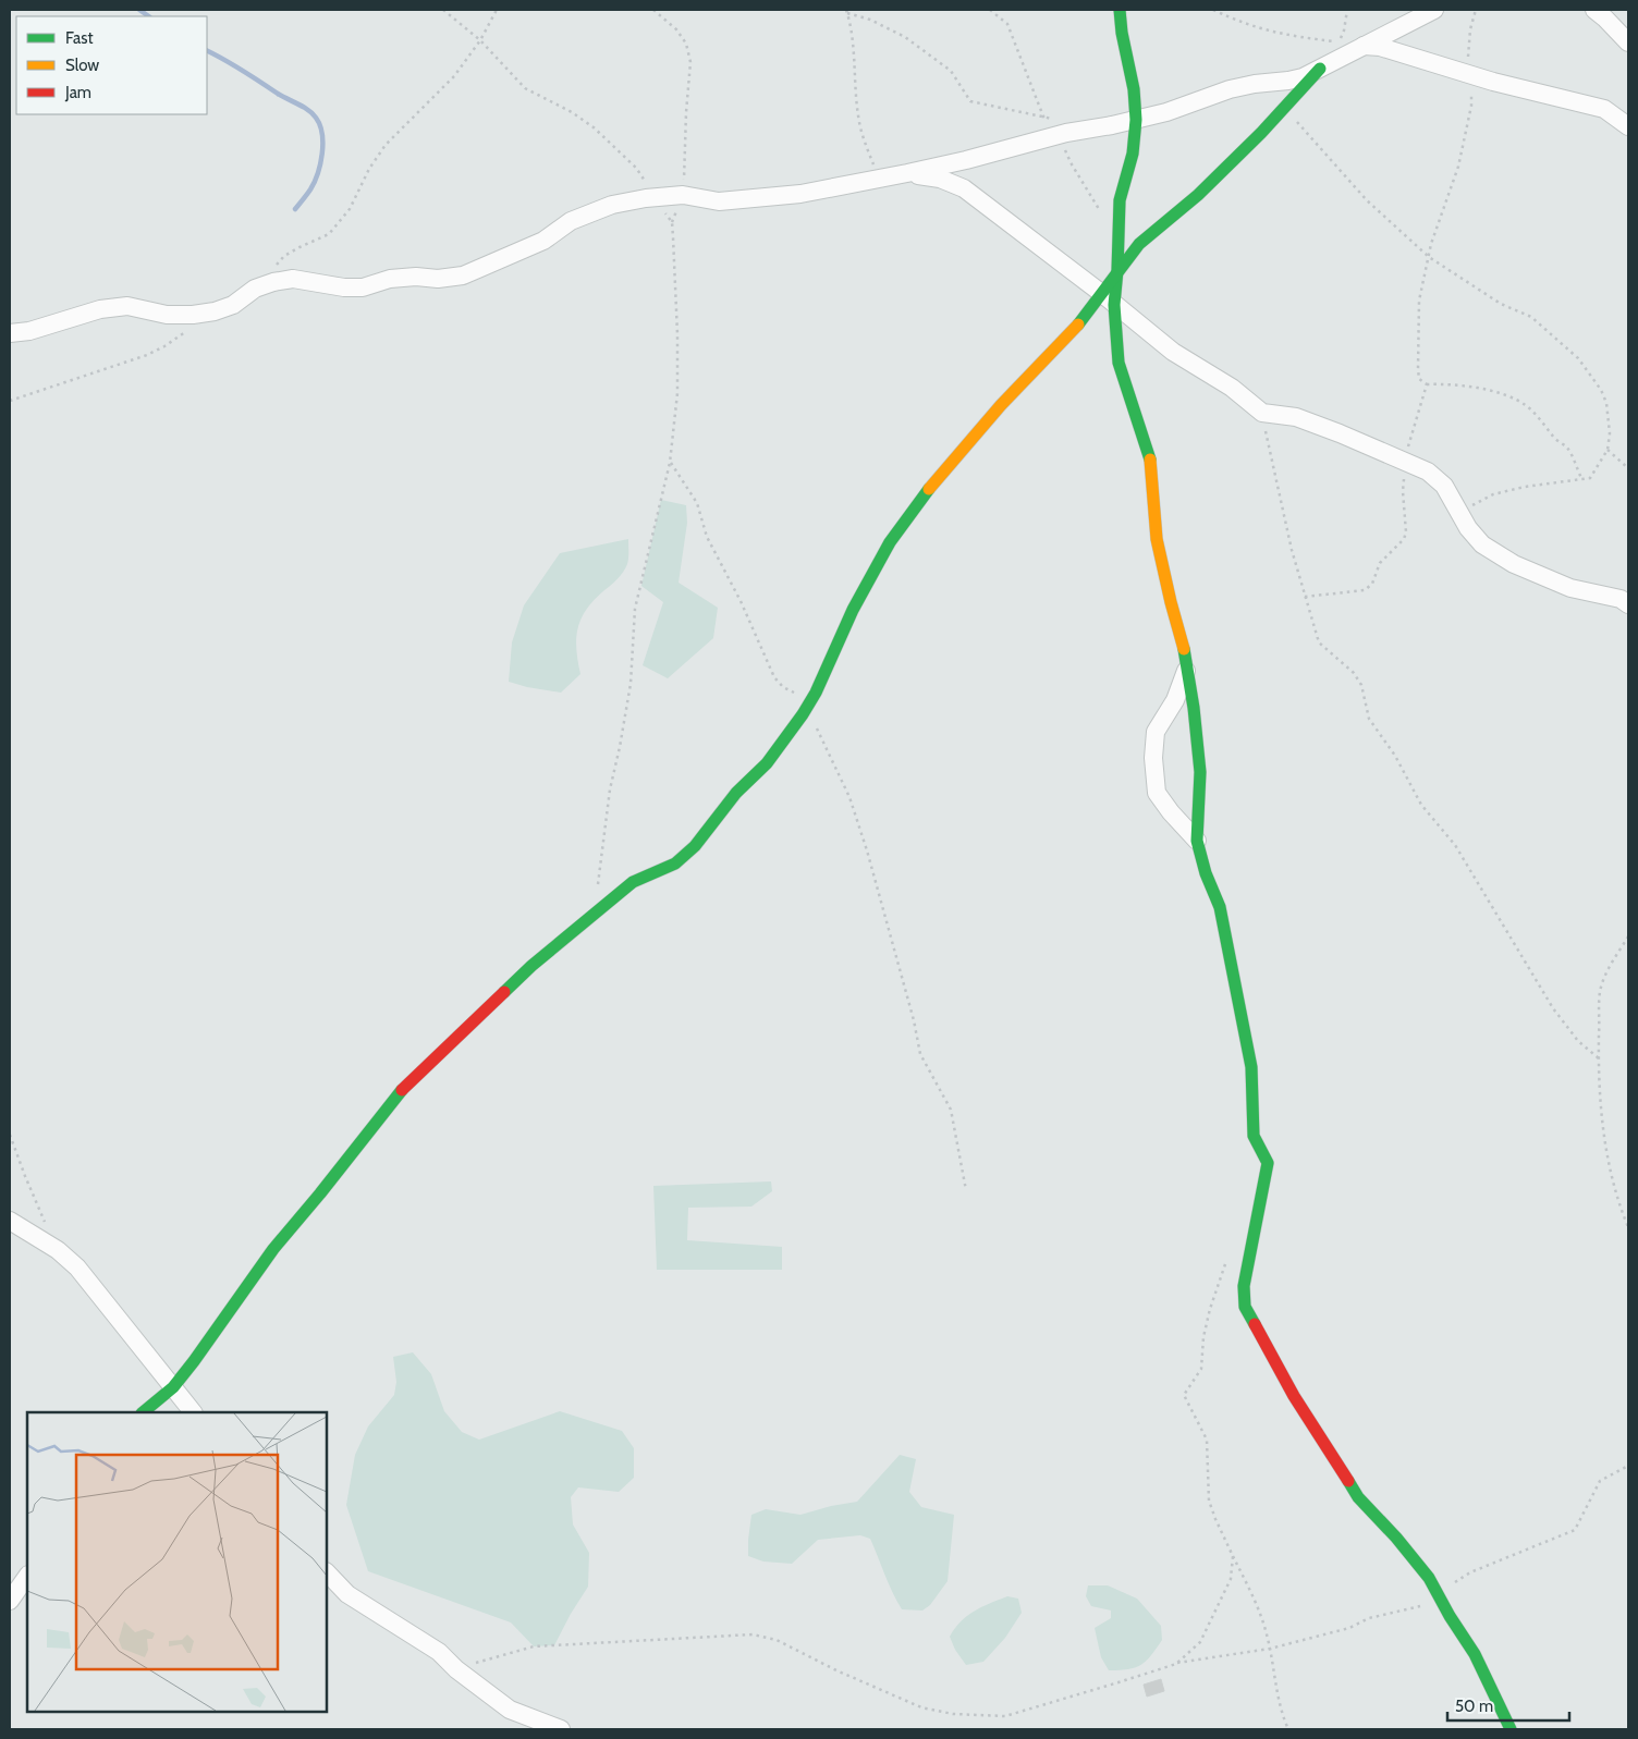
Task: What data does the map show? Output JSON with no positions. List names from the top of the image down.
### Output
{
  "legend": ["Fast", "Slow", "Jam"],
  "scale_bar": "50 m"
}
